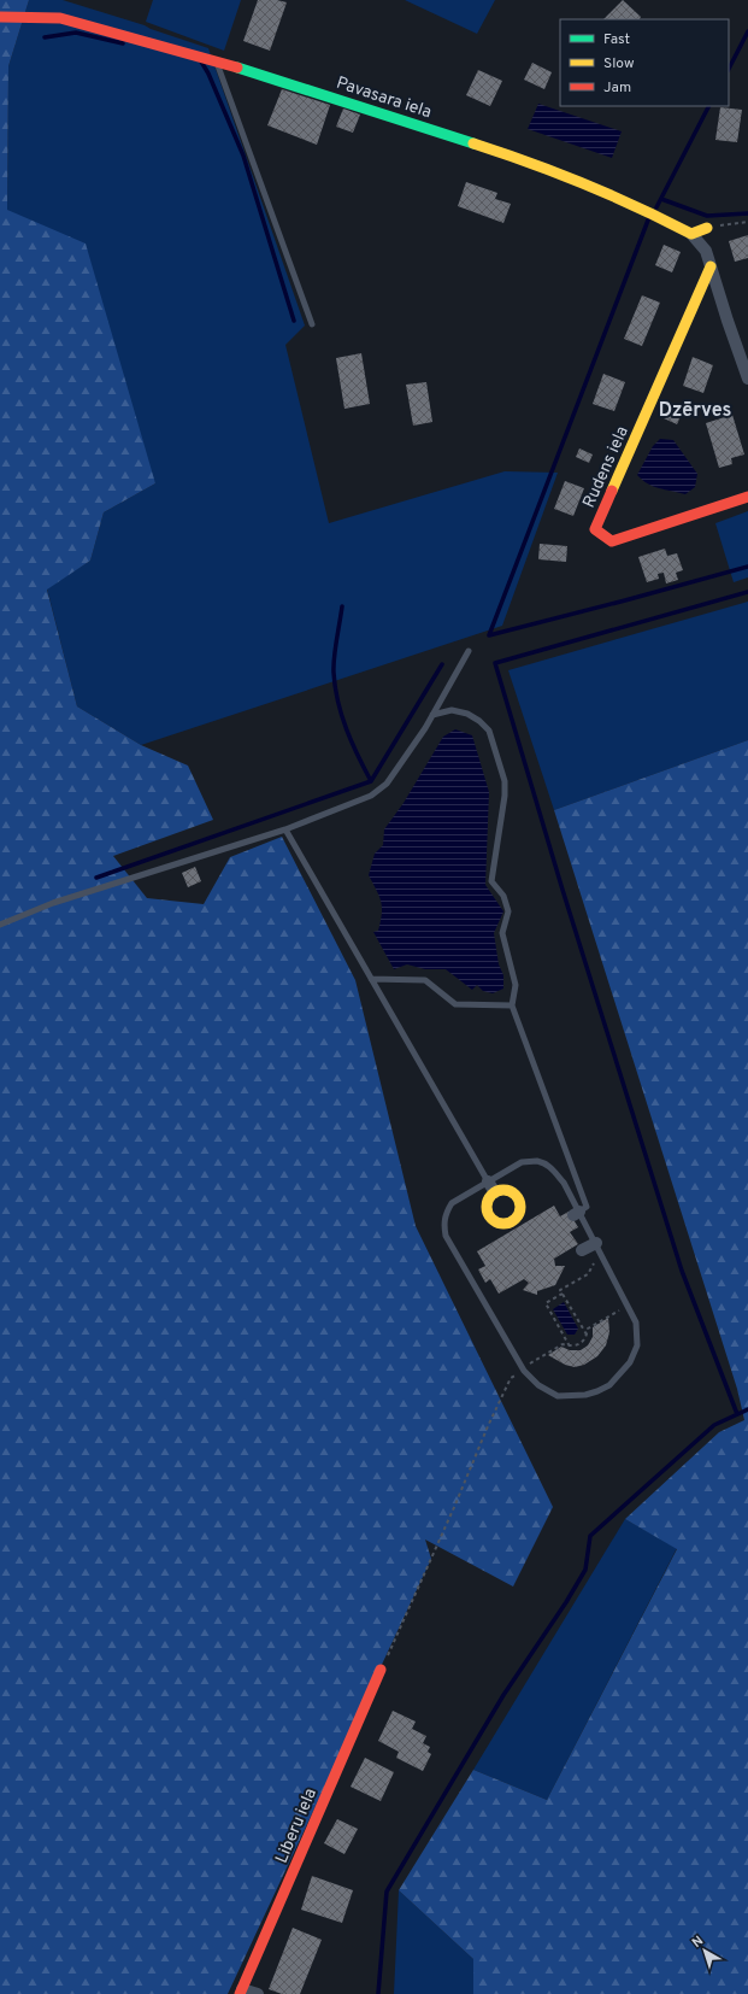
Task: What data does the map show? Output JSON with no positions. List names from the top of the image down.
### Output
{
  "streets": {
    "street": ["Pavasara iela", "Rudens iela", "Liberu iela"]
  },
  "districts": ["Dzērves"],
  "legend": ["Fast", "Slow", "Jam"],
  "north": "top left"
}
